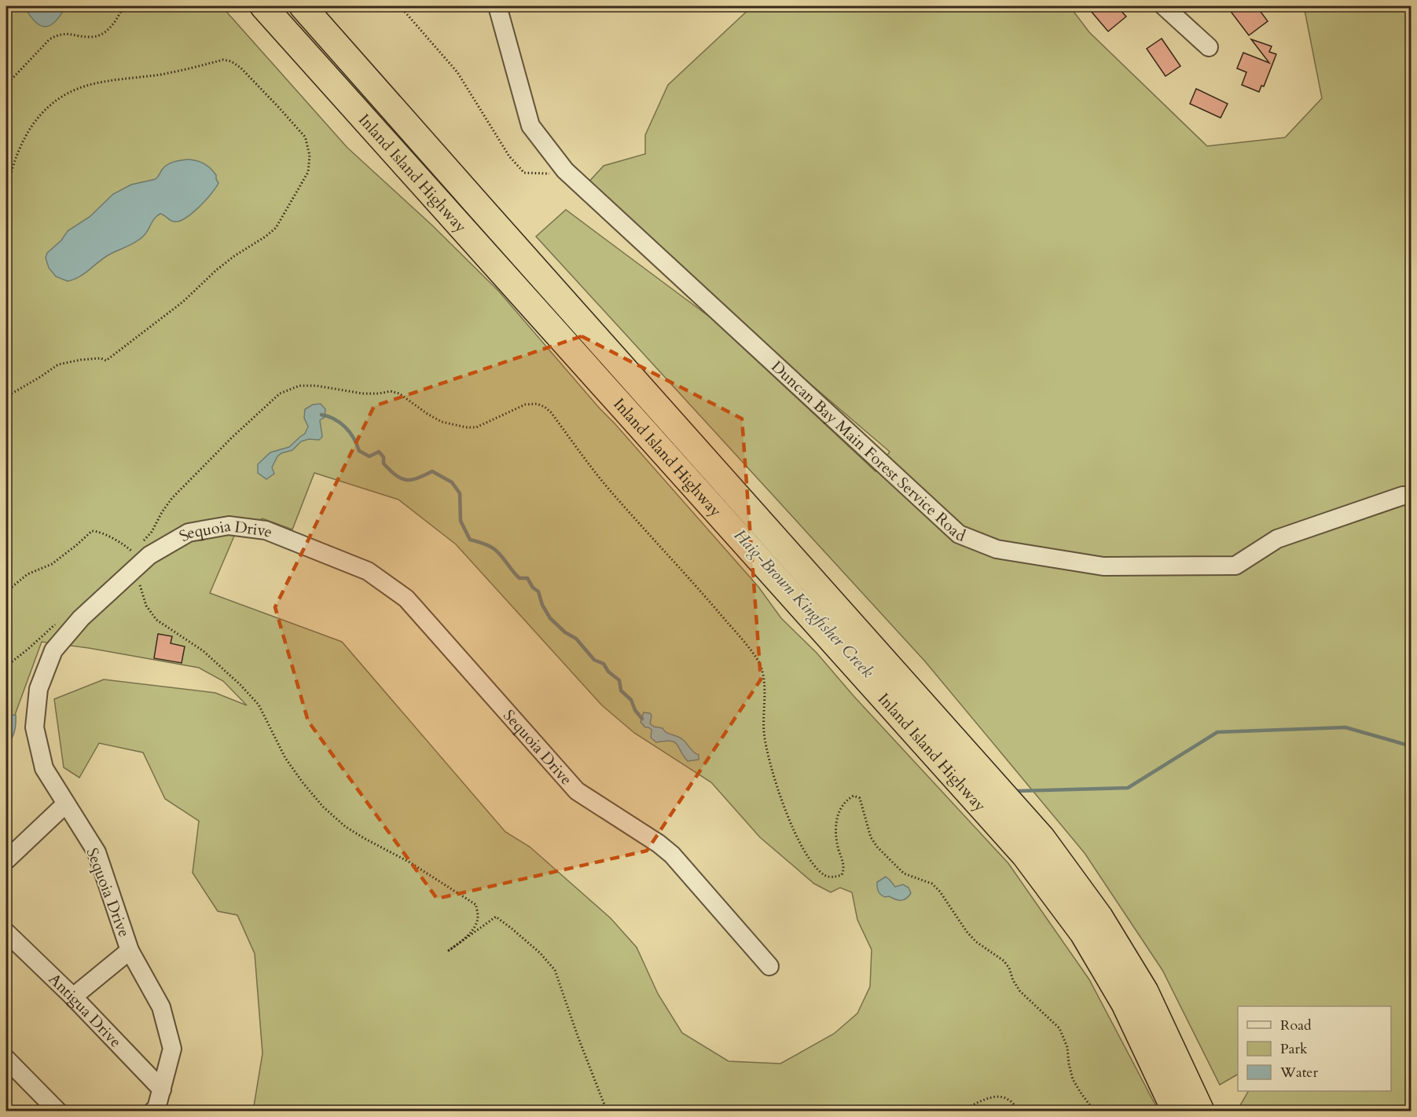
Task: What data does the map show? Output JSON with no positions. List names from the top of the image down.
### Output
{
  "streets": {
    "highway": ["Inland Island Highway"],
    "street": ["Duncan Bay Main Forest Service Road", "Sequoia Drive", "Antigua Drive"]
  },
  "crossings": [
    ["Sequoia Drive", "Antigua Drive"]
  ],
  "water": ["Haig-Brown Kingfisher Creek"],
  "legend": ["Road", "Park", "Water"]
}
